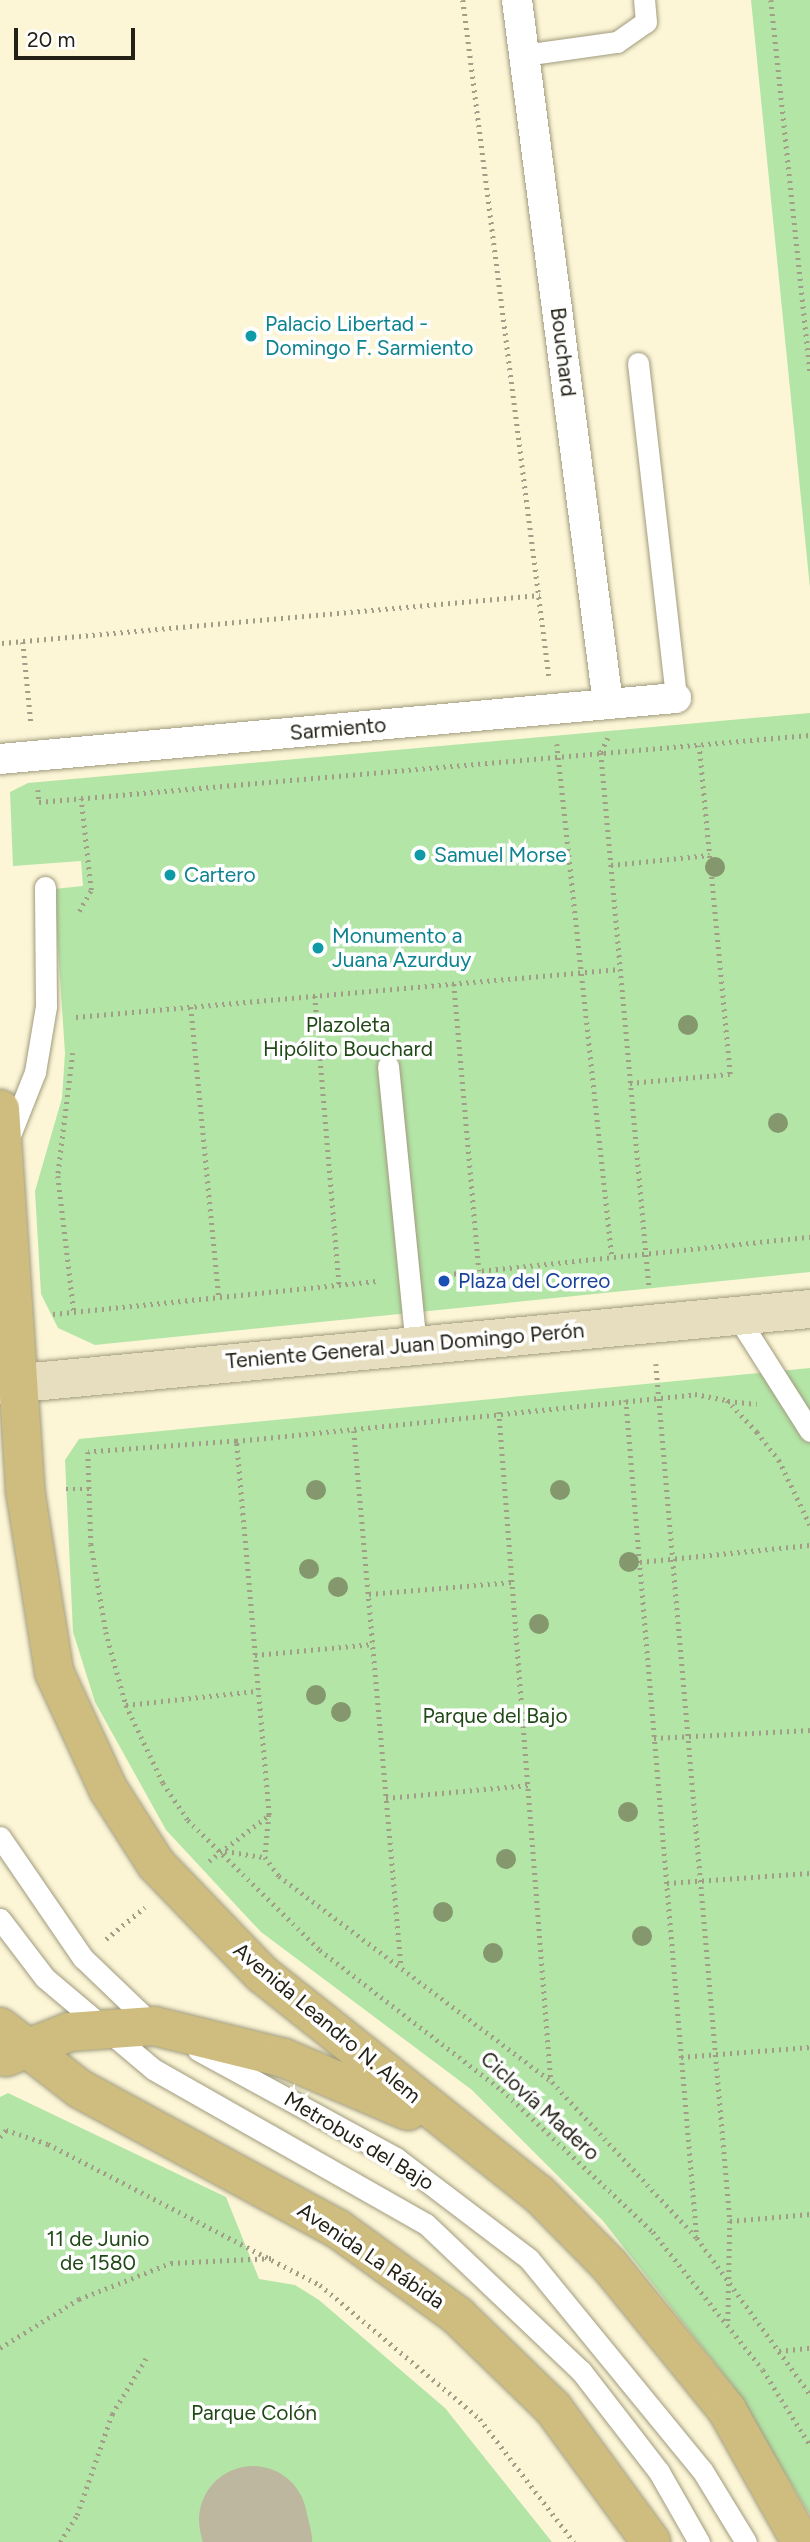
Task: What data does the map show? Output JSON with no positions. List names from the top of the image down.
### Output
{
  "streets": {
    "main road": ["Teniente General Juan Domingo Perón", "Avenida Leandro N. Alem", "Avenida La Rábida"],
    "street": ["Bouchard", "Sarmiento"],
    "lane": ["Metrobus del Bajo"],
    "path": ["Ciclovía Madero"]
  },
  "crossings": [
    ["Bouchard", "Sarmiento"],
    ["Teniente General Juan Domingo Perón", "Avenida Leandro N. Alem"]
  ],
  "parks": [
    "Plazoleta Hipólito Bouchard",
    "Parque del Bajo",
    "11 de Junio de 1580",
    "Parque Colón"
  ],
  "places": [
    "Palacio Libertad - Domingo F. Sarmiento",
    "Samuel Morse",
    "Cartero",
    "Monumento a Juana Azurduy",
    "Plaza del Correo"
  ],
  "scale_bar": "20 m"
}
